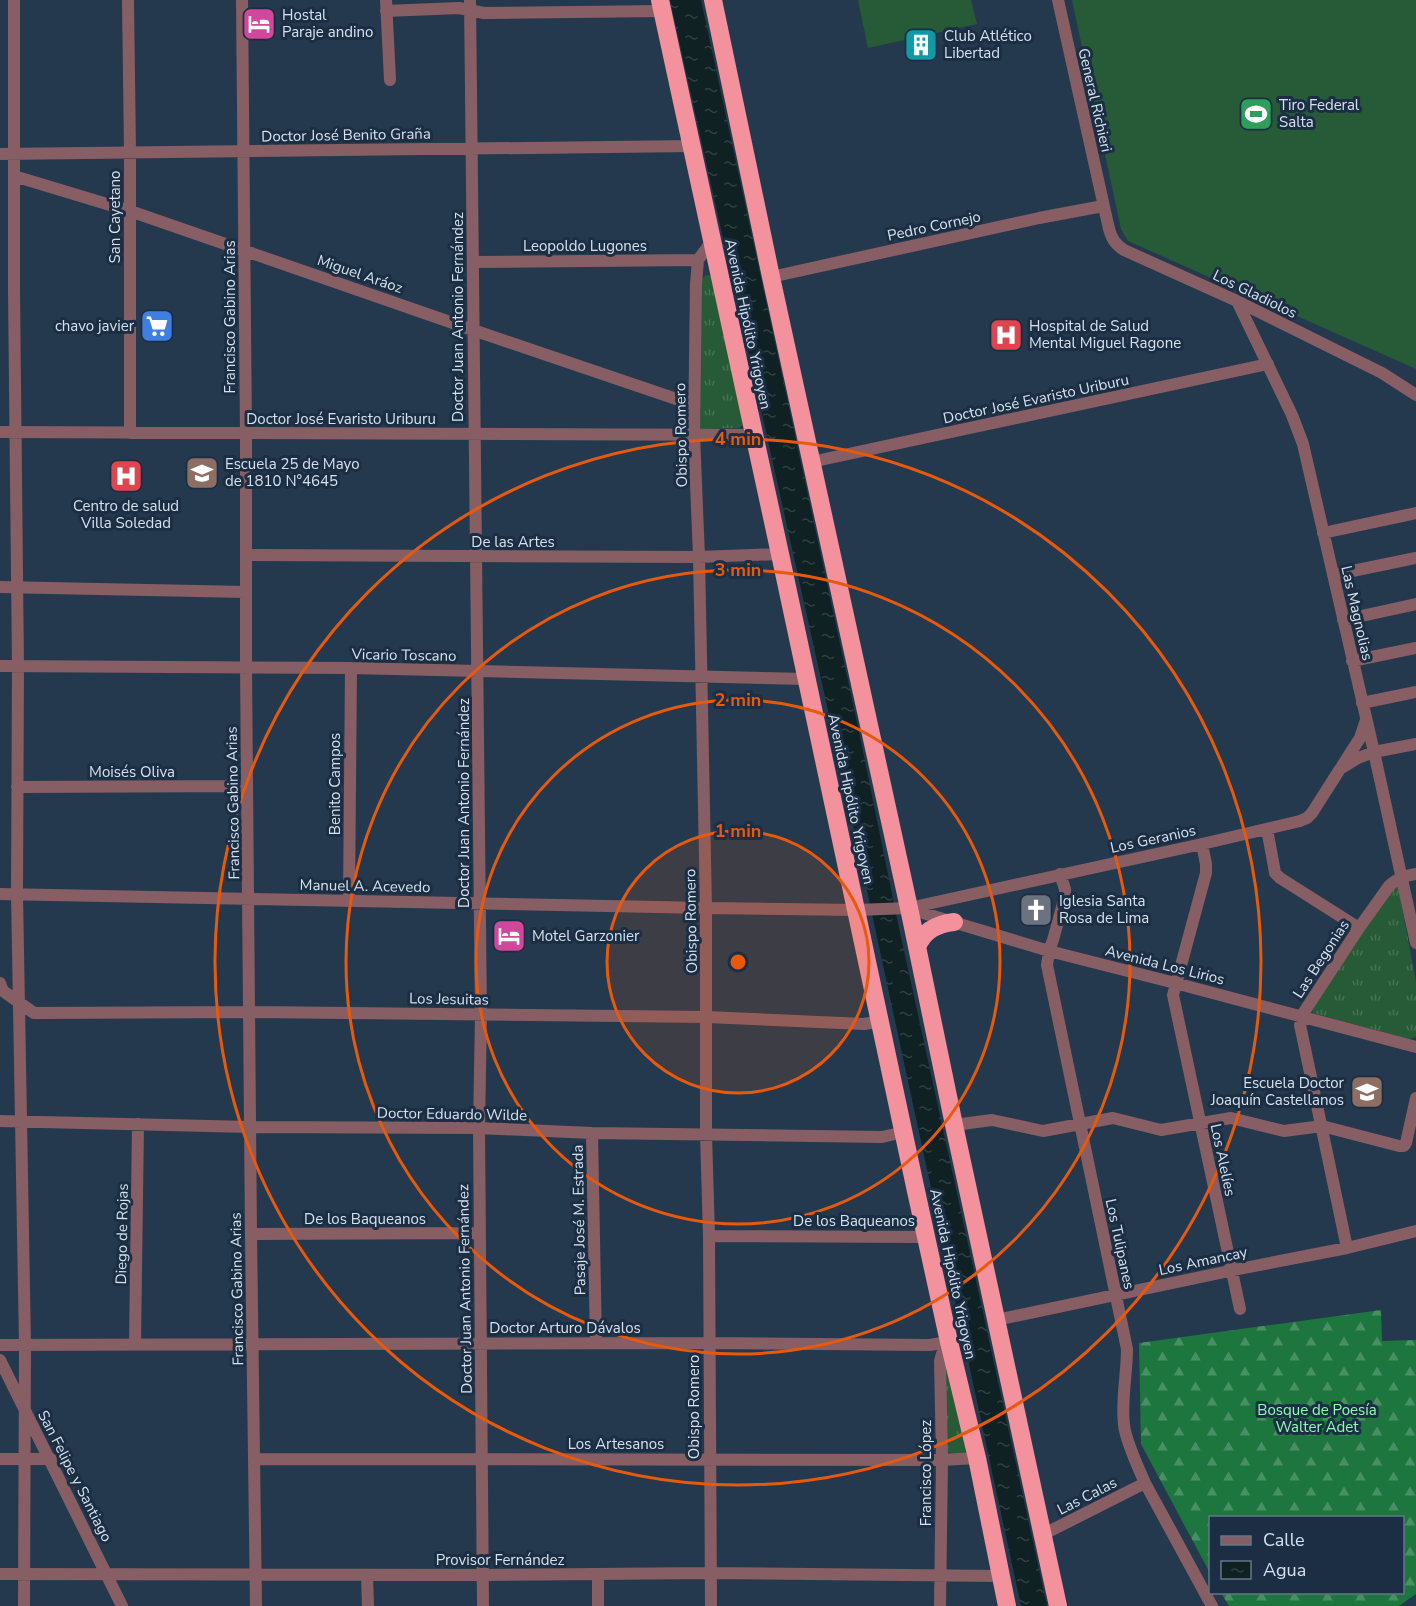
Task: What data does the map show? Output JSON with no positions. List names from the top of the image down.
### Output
{
  "streets": {
    "highway": ["Avenida Hipólito Yrigoyen"],
    "street": [
      "General Richieri",
      "Doctor José Benito Graña",
      "San Cayetano",
      "Pedro Cornejo",
      "Leopoldo Lugones",
      "Miguel Aráoz",
      "Los Gladiolos",
      "Francisco Gabino Arias",
      "Doctor Juan Antonio Fernández",
      "Doctor José Evaristo Uriburu",
      "Obispo Romero",
      "De las Artes",
      "Las Magnolias",
      "Vicario Toscano",
      "Moisés Oliva",
      "Benito Campos",
      "Los Geranios",
      "Manuel A. Acevedo",
      "Las Begonias",
      "Avenida Los Lirios",
      "Los Jesuitas",
      "Doctor Eduardo Wilde",
      "Los Alelíes",
      "De los Baqueanos",
      "Pasaje José M. Estrada",
      "Diego de Rojas",
      "Los Tulipanes",
      "Los Amancay",
      "Doctor Arturo Dávalos",
      "Los Artesanos",
      "Francisco López",
      "San Felipe y Santiago",
      "Las Calas",
      "Provisor Fernández"
    ]
  },
  "crossings": [
    ["General Richieri", "Pedro Cornejo"],
    ["General Richieri", "Los Gladiolos"],
    ["Doctor José Benito Graña", "San Cayetano"],
    ["Doctor José Benito Graña", "Francisco Gabino Arias"],
    ["Doctor José Benito Graña", "Doctor Juan Antonio Fernández"],
    ["Doctor José Benito Graña", "Avenida Hipólito Yrigoyen"],
    ["San Cayetano", "Miguel Aráoz"],
    ["San Cayetano", "Doctor José Evaristo Uriburu"],
    ["Pedro Cornejo", "Los Gladiolos"],
    ["Leopoldo Lugones", "Doctor Juan Antonio Fernández"],
    ["Leopoldo Lugones", "Obispo Romero"],
    ["Miguel Aráoz", "Francisco Gabino Arias"],
    ["Miguel Aráoz", "Doctor Juan Antonio Fernández"],
    ["Miguel Aráoz", "Obispo Romero"],
    ["Los Gladiolos", "Las Magnolias"],
    ["Francisco Gabino Arias", "Doctor José Evaristo Uriburu"],
    ["Francisco Gabino Arias", "De las Artes"],
    ["Francisco Gabino Arias", "Vicario Toscano"],
    ["Francisco Gabino Arias", "Moisés Oliva"],
    ["Francisco Gabino Arias", "Manuel A. Acevedo"],
    ["Francisco Gabino Arias", "Los Jesuitas"],
    ["Francisco Gabino Arias", "Doctor Eduardo Wilde"],
    ["Francisco Gabino Arias", "De los Baqueanos"],
    ["Francisco Gabino Arias", "Doctor Arturo Dávalos"],
    ["Francisco Gabino Arias", "Los Artesanos"],
    ["Francisco Gabino Arias", "Provisor Fernández"],
    ["Doctor Juan Antonio Fernández", "Doctor José Evaristo Uriburu"],
    ["Doctor Juan Antonio Fernández", "De las Artes"],
    ["Doctor Juan Antonio Fernández", "Vicario Toscano"],
    ["Doctor Juan Antonio Fernández", "Manuel A. Acevedo"],
    ["Doctor Juan Antonio Fernández", "Los Jesuitas"],
    ["Doctor Juan Antonio Fernández", "Doctor Eduardo Wilde"],
    ["Doctor Juan Antonio Fernández", "De los Baqueanos"],
    ["Doctor Juan Antonio Fernández", "Doctor Arturo Dávalos"],
    ["Doctor Juan Antonio Fernández", "Los Artesanos"],
    ["Doctor Juan Antonio Fernández", "Provisor Fernández"],
    ["Avenida Hipólito Yrigoyen", "Doctor José Evaristo Uriburu"],
    ["Avenida Hipólito Yrigoyen", "De las Artes"],
    ["Avenida Hipólito Yrigoyen", "Vicario Toscano"],
    ["Avenida Hipólito Yrigoyen", "Manuel A. Acevedo"],
    ["Avenida Hipólito Yrigoyen", "Los Jesuitas"],
    ["Avenida Hipólito Yrigoyen", "Doctor Eduardo Wilde"],
    ["Avenida Hipólito Yrigoyen", "De los Baqueanos"],
    ["Avenida Hipólito Yrigoyen", "Doctor Arturo Dávalos"],
    ["Avenida Hipólito Yrigoyen", "Los Artesanos"],
    ["Avenida Hipólito Yrigoyen", "Francisco López"],
    ["Avenida Hipólito Yrigoyen", "Provisor Fernández"],
    ["Doctor José Evaristo Uriburu", "Obispo Romero"],
    ["Doctor José Evaristo Uriburu", "Las Magnolias"],
    ["Obispo Romero", "De las Artes"],
    ["Obispo Romero", "Vicario Toscano"],
    ["Obispo Romero", "Manuel A. Acevedo"],
    ["Obispo Romero", "Los Jesuitas"],
    ["Obispo Romero", "Doctor Eduardo Wilde"],
    ["Obispo Romero", "De los Baqueanos"],
    ["Obispo Romero", "Doctor Arturo Dávalos"],
    ["Obispo Romero", "Los Artesanos"],
    ["Obispo Romero", "Provisor Fernández"],
    ["Las Magnolias", "Los Geranios"],
    ["Las Magnolias", "Las Begonias"],
    ["Vicario Toscano", "Benito Campos"],
    ["Benito Campos", "Manuel A. Acevedo"],
    ["Los Geranios", "Manuel A. Acevedo"],
    ["Los Geranios", "Avenida Los Lirios"],
    ["Los Geranios", "Los Alelíes"],
    ["Los Geranios", "Los Tulipanes"],
    ["Manuel A. Acevedo", "Avenida Los Lirios"],
    ["Las Begonias", "Avenida Los Lirios"],
    ["Las Begonias", "Los Amancay"],
    ["Avenida Los Lirios", "Los Alelíes"],
    ["Avenida Los Lirios", "Los Tulipanes"],
    ["Doctor Eduardo Wilde", "Pasaje José M. Estrada"],
    ["Doctor Eduardo Wilde", "Diego de Rojas"],
    ["Los Alelíes", "Los Amancay"],
    ["Pasaje José M. Estrada", "Doctor Arturo Dávalos"],
    ["Diego de Rojas", "Doctor Arturo Dávalos"],
    ["Los Tulipanes", "Los Amancay"],
    ["Los Tulipanes", "Las Calas"],
    ["Doctor Arturo Dávalos", "Francisco López"],
    ["Los Artesanos", "Francisco López"],
    ["Francisco López", "Provisor Fernández"],
    ["San Felipe y Santiago", "Provisor Fernández"]
  ],
  "parks": ["Bosque de Poesía Walter Adet"],
  "places": {
    "hotel": ["Hostal Paraje andino", "Motel Garzonier"],
    "building": ["Club Atlético Libertad"],
    "sports": ["Tiro Federal Salta"],
    "supermarket": ["chavo javier"],
    "hospital": ["Hospital de Salud Mental Miguel Ragone", "Centro de salud Villa Soledad"],
    "school or university": ["Escuela 25 de Mayo de 1810 N°4645", "Escuela Doctor Joaquín Castellanos"],
    "church": ["Iglesia Santa Rosa de Lima"]
  },
  "legend": ["Calle", "Agua"],
  "rings": [
    "4 min",
    "3 min",
    "2 min",
    "1 min"
  ]
}
